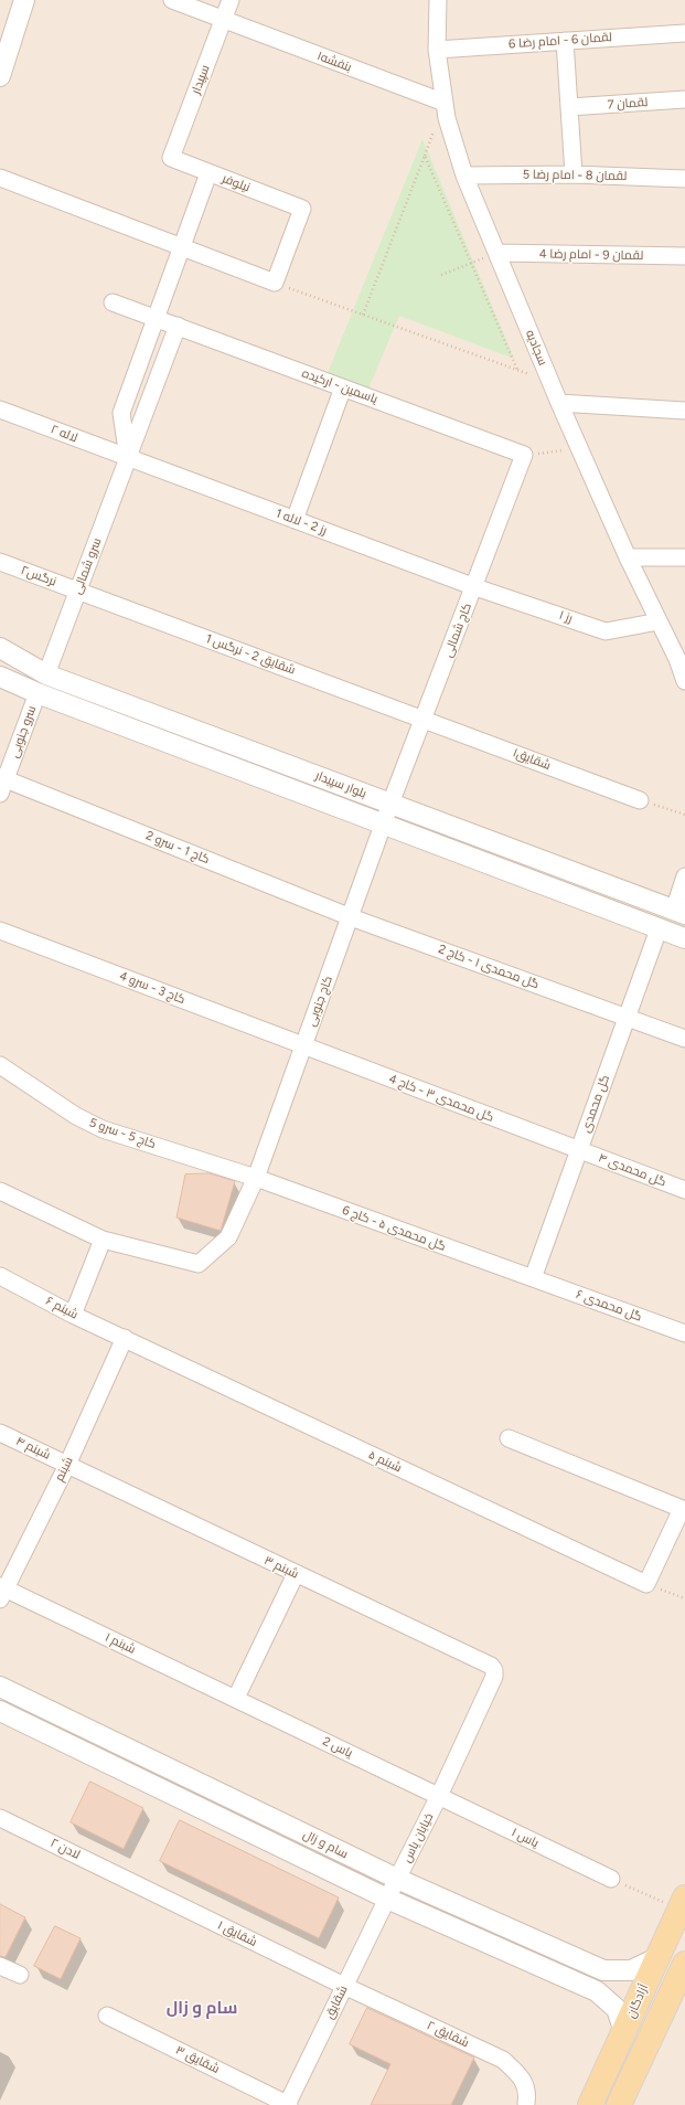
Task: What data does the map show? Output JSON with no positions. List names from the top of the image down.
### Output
{
  "streets": {
    "main road": ["آزادگان"],
    "street": [
      "لقمان 6 - امام رضا 6",
      "بنفشه۱",
      "سپیدار",
      "لقمان 7",
      "لقمان 8 - امام رضا 5",
      "نیلوفر",
      "لقمان 9 - امام رضا 4",
      "سجادیه",
      "یاسمین - ارکیده",
      "لاله ۲",
      "رز 2 - لاله 1",
      "سرو شمالی",
      "نرگس۲",
      "رز ۱",
      "کاج شمالی",
      "شقایق 2 - نرگس 1",
      "سرو جنوبی",
      "شقایق۱",
      "بلوار سپیدار",
      "کاج 1 - سرو 2",
      "گل محمدی ۱ - کاج 2",
      "کاج 3 - سرو 4",
      "کاج جنوبی",
      "گل محمدی ۳ - کاج 4",
      "گل محمدی",
      "کاج 5 - سرو 5",
      "گل محمدی ۴",
      "گل محمدی ۵ - کاج 6",
      "گل محمدی ۶",
      "شبنم ۶",
      "شبنم ۴",
      "شبنم ۵",
      "شبنم",
      "شبنم ۳",
      "شبنم ۱",
      "یاس 2",
      "خیابان یاس",
      "یاس ۱",
      "سام و زال",
      "لادن ۲",
      "شقایق ۱",
      "شقایق",
      "شقایق ۲",
      "شقایق ۳"
    ]
  },
  "crossings": [
    ["لقمان 6 - امام رضا 6", "سجادیه"],
    ["بنفشه۱", "سپیدار"],
    ["بنفشه۱", "سجادیه"],
    ["سپیدار", "نیلوفر"],
    ["لقمان 8 - امام رضا 5", "سجادیه"],
    ["نیلوفر", "سرو شمالی"],
    ["لقمان 9 - امام رضا 4", "سجادیه"],
    ["سجادیه", "رز ۱"],
    ["یاسمین - ارکیده", "سرو شمالی"],
    ["یاسمین - ارکیده", "کاج شمالی"],
    ["لاله ۲", "رز 2 - لاله 1"],
    ["لاله ۲", "سرو شمالی"],
    ["رز 2 - لاله 1", "سرو شمالی"],
    ["رز 2 - لاله 1", "رز ۱"],
    ["رز 2 - لاله 1", "کاج شمالی"],
    ["سرو شمالی", "نرگس۲"],
    ["سرو شمالی", "شقایق 2 - نرگس 1"],
    ["سرو شمالی", "بلوار سپیدار"],
    ["نرگس۲", "شقایق 2 - نرگس 1"],
    ["رز ۱", "کاج شمالی"],
    ["کاج شمالی", "شقایق 2 - نرگس 1"],
    ["کاج شمالی", "شقایق۱"],
    ["کاج شمالی", "بلوار سپیدار"],
    ["کاج شمالی", "کاج جنوبی"],
    ["شقایق 2 - نرگس 1", "شقایق۱"],
    ["سرو جنوبی", "بلوار سپیدار"],
    ["سرو جنوبی", "کاج 1 - سرو 2"],
    ["بلوار سپیدار", "کاج جنوبی"],
    ["بلوار سپیدار", "گل محمدی"],
    ["کاج 1 - سرو 2", "گل محمدی ۱ - کاج 2"],
    ["کاج 1 - سرو 2", "کاج جنوبی"],
    ["گل محمدی ۱ - کاج 2", "کاج جنوبی"],
    ["گل محمدی ۱ - کاج 2", "گل محمدی"],
    ["کاج 3 - سرو 4", "کاج جنوبی"],
    ["کاج 3 - سرو 4", "گل محمدی ۳ - کاج 4"],
    ["کاج جنوبی", "گل محمدی ۳ - کاج 4"],
    ["کاج جنوبی", "کاج 5 - سرو 5"],
    ["کاج جنوبی", "گل محمدی ۵ - کاج 6"],
    ["گل محمدی ۳ - کاج 4", "گل محمدی"],
    ["گل محمدی ۳ - کاج 4", "گل محمدی ۴"],
    ["گل محمدی", "گل محمدی ۴"],
    ["گل محمدی", "گل محمدی ۵ - کاج 6"],
    ["گل محمدی", "گل محمدی ۶"],
    ["کاج 5 - سرو 5", "گل محمدی ۵ - کاج 6"],
    ["گل محمدی ۵ - کاج 6", "گل محمدی ۶"],
    ["شبنم ۶", "شبنم ۵"],
    ["شبنم ۶", "شبنم"],
    ["شبنم ۴", "شبنم"],
    ["شبنم ۴", "شبنم ۳"],
    ["شبنم ۵", "شبنم"],
    ["شبنم", "شبنم ۳"],
    ["شبنم", "شبنم ۱"],
    ["شبنم ۳", "خیابان یاس"],
    ["شبنم ۱", "یاس 2"],
    ["یاس 2", "خیابان یاس"],
    ["یاس 2", "یاس ۱"],
    ["خیابان یاس", "یاس ۱"],
    ["خیابان یاس", "سام و زال"],
    ["خیابان یاس", "شقایق"],
    ["سام و زال", "آزادگان"],
    ["سام و زال", "شقایق"],
    ["لادن ۲", "شقایق ۱"],
    ["شقایق ۱", "شقایق"],
    ["شقایق ۱", "شقایق ۲"],
    ["شقایق", "شقایق ۲"],
    ["شقایق", "شقایق ۳"]
  ],
  "districts": ["سام و زال"]
}
